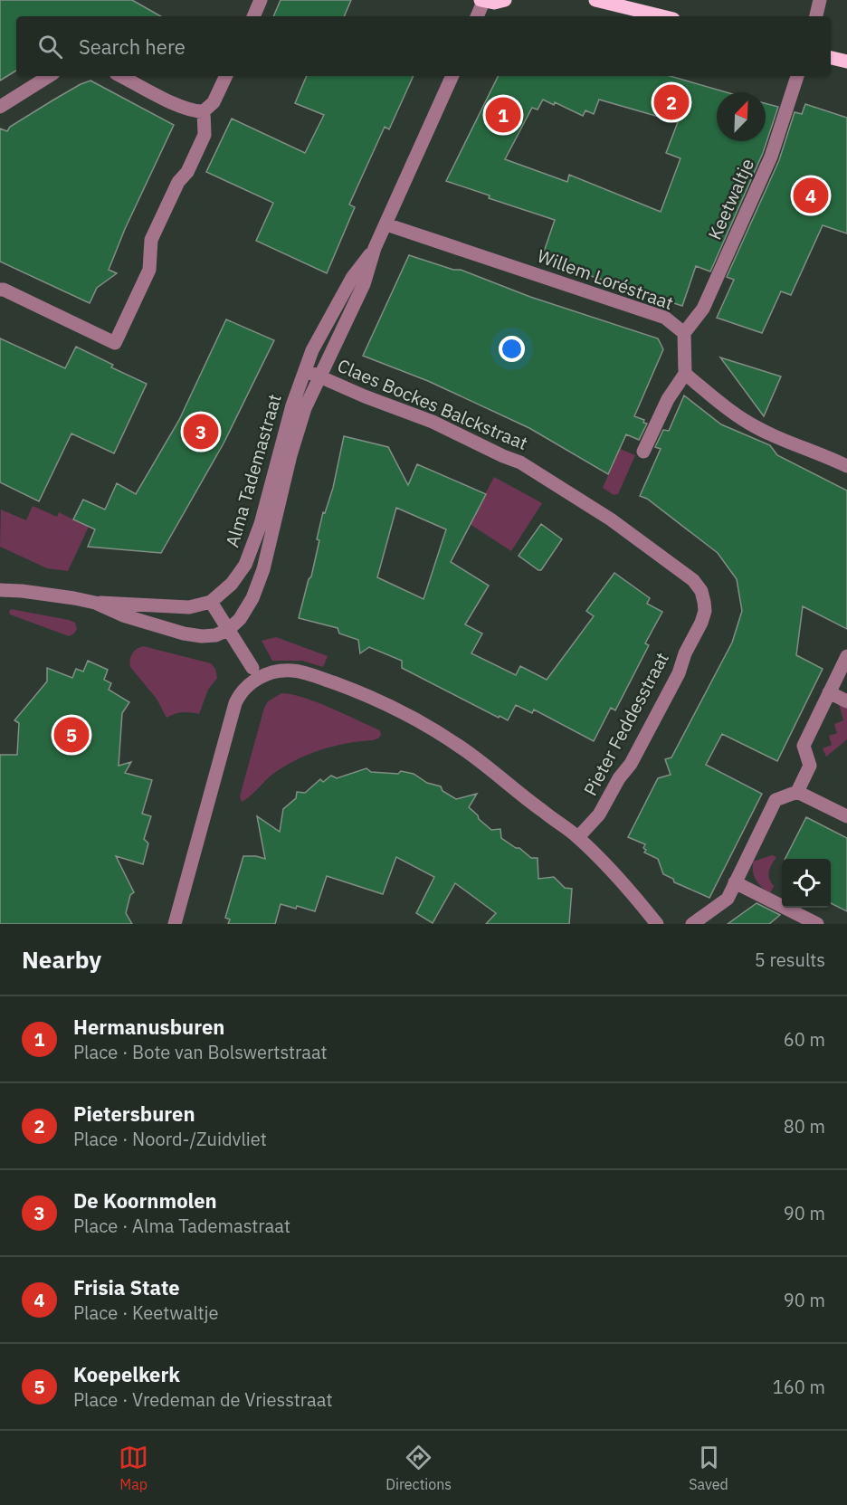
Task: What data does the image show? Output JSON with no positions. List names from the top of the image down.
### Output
{
  "streets": {
    "street": [
      "Keetwaltje",
      "Willem Loréstraat",
      "Claes Bockes Balckstraat",
      "Alma Tademastraat",
      "Pieter Feddesstraat"
    ]
  },
  "crossings": [
    ["Keetwaltje", "Willem Loréstraat"],
    ["Claes Bockes Balckstraat", "Alma Tademastraat"],
    ["Claes Bockes Balckstraat", "Pieter Feddesstraat"]
  ],
  "north": "top right",
  "page": {
    "search": "Search here",
    "pins": [
      "2",
      "1",
      "4",
      "3",
      "5"
    ],
    "heading": ["Nearby", "5 results"],
    "list": [
      {
        "mark": "1",
        "name": "Hermanusburen",
        "note": "Place · Bote van Bolswertstraat",
        "value": "60 m"
      },
      {
        "mark": "2",
        "name": "Pietersburen",
        "note": "Place · Noord-/Zuidvliet",
        "value": "80 m"
      },
      {
        "mark": "3",
        "name": "De Koornmolen",
        "note": "Place · Alma Tademastraat",
        "value": "90 m"
      },
      {
        "mark": "4",
        "name": "Frisia State",
        "note": "Place · Keetwaltje",
        "value": "90 m"
      },
      {
        "mark": "5",
        "name": "Koepelkerk",
        "note": "Place · Vredeman de Vriesstraat",
        "value": "160 m"
      }
    ],
    "nav": ["Map", "Directions", "Saved"]
  }
}
